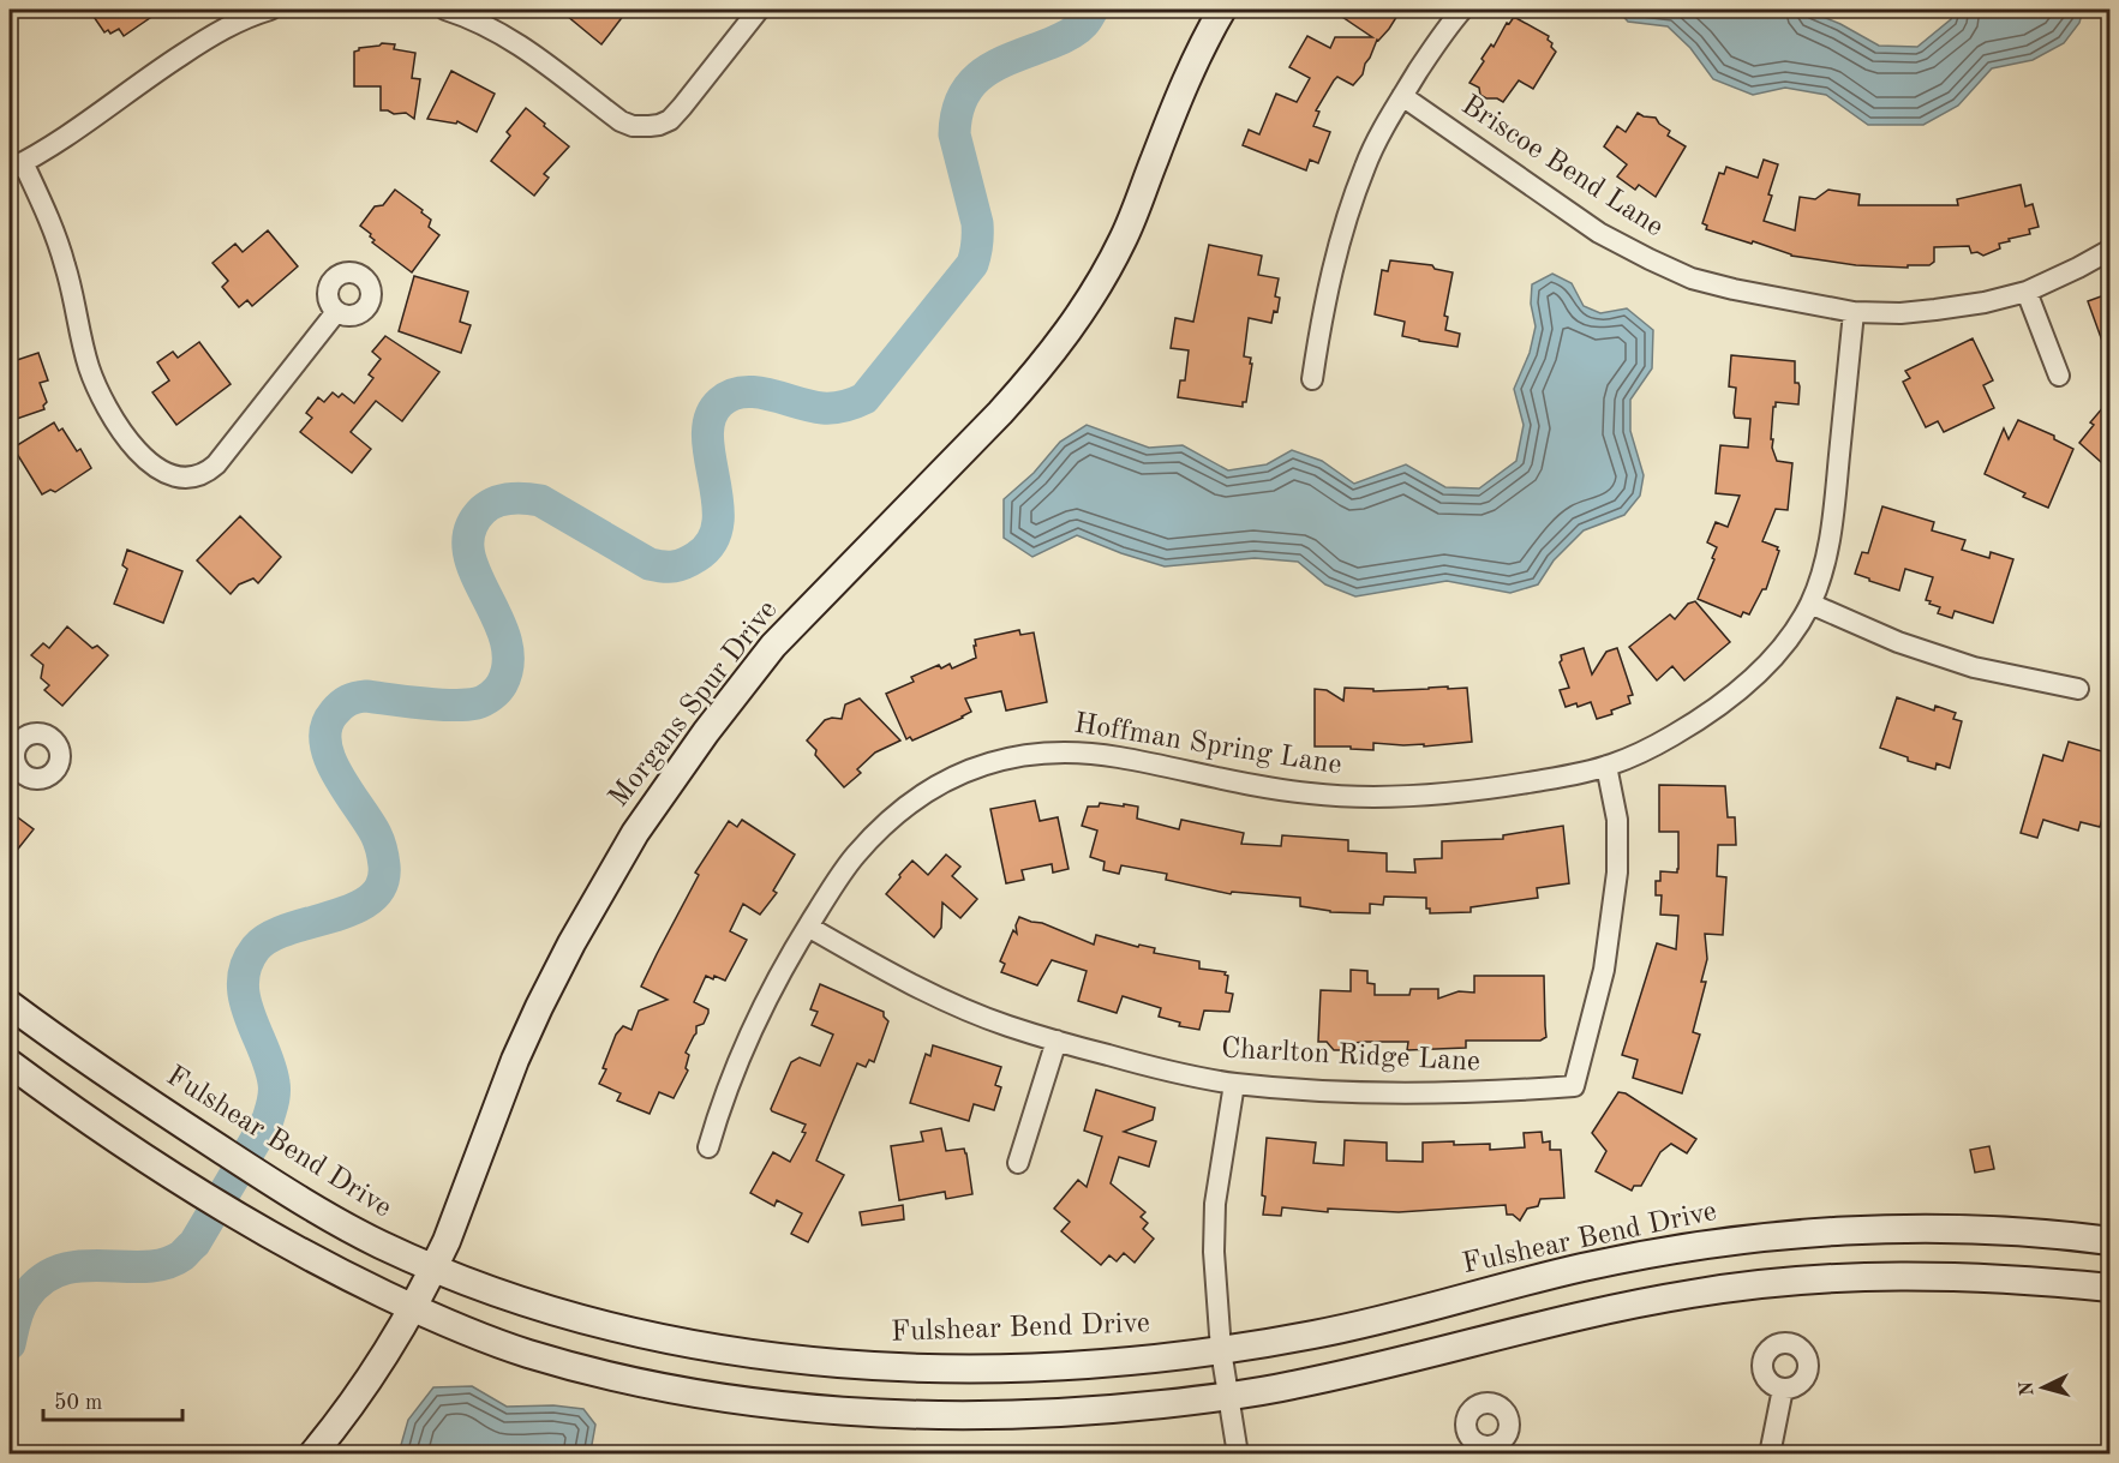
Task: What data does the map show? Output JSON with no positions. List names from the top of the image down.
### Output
{
  "streets": {
    "main road": ["Morgans Spur Drive", "Fulshear Bend Drive"],
    "street": ["Briscoe Bend Lane", "Hoffman Spring Lane", "Charlton Ridge Lane"]
  },
  "crossings": [
    ["Briscoe Bend Lane", "Hoffman Spring Lane"],
    ["Morgans Spur Drive", "Fulshear Bend Drive"],
    ["Hoffman Spring Lane", "Charlton Ridge Lane"]
  ],
  "scale_bar": "50 m",
  "north": "left"
}
